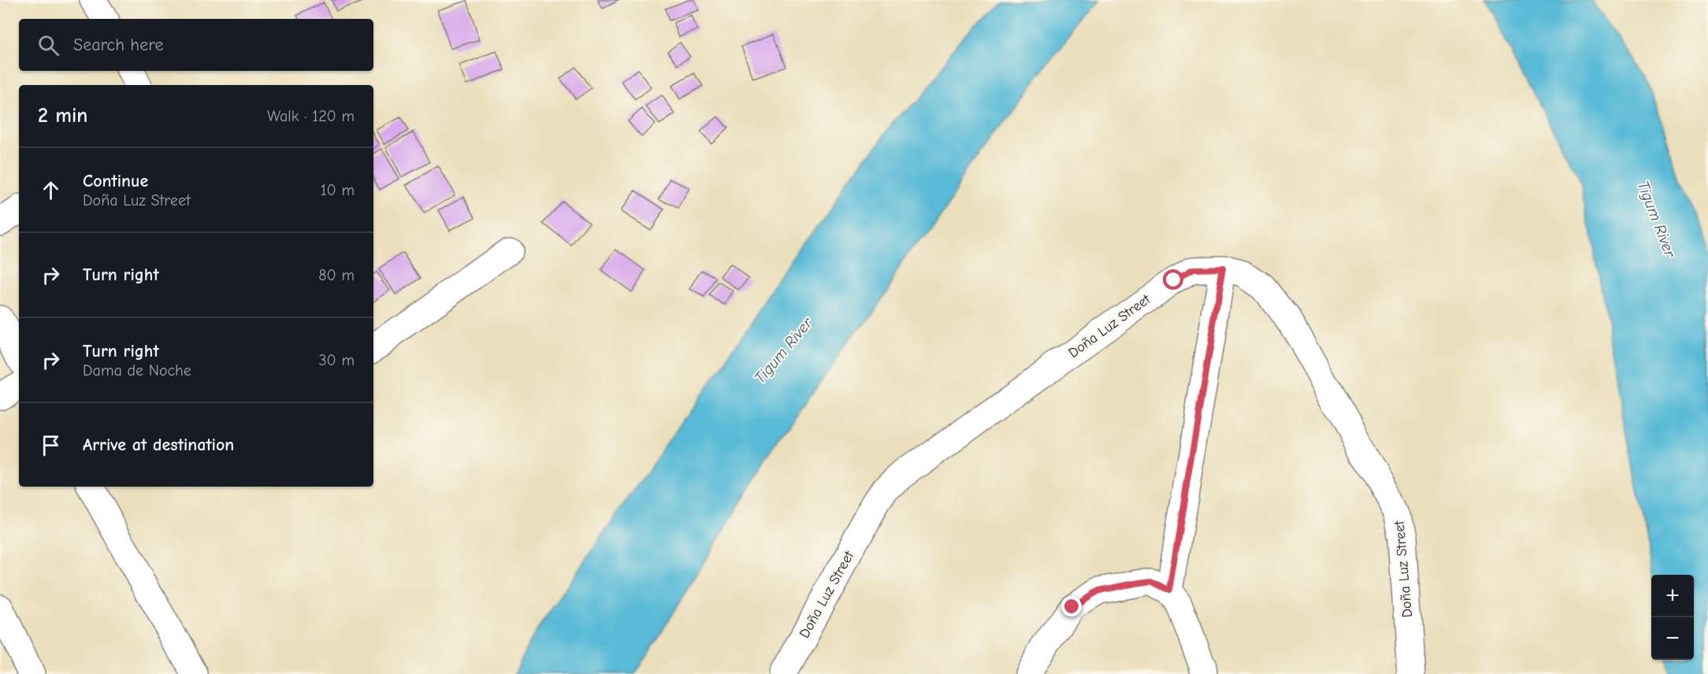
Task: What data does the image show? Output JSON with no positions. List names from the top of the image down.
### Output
{
  "streets": {
    "street": ["Doña Luz Street"]
  },
  "water": ["Tigum River"],
  "page": {
    "search": "Search here",
    "heading": ["2 min", "Walk · 120 m"],
    "list": [
      ["Continue", "Doña Luz Street", "10 m"],
      ["Turn right", "80 m"],
      ["Turn right", "Dama de Noche", "30 m"],
      "Arrive at destination"
    ],
    "map_buttons": ["+", "−"]
  }
}
